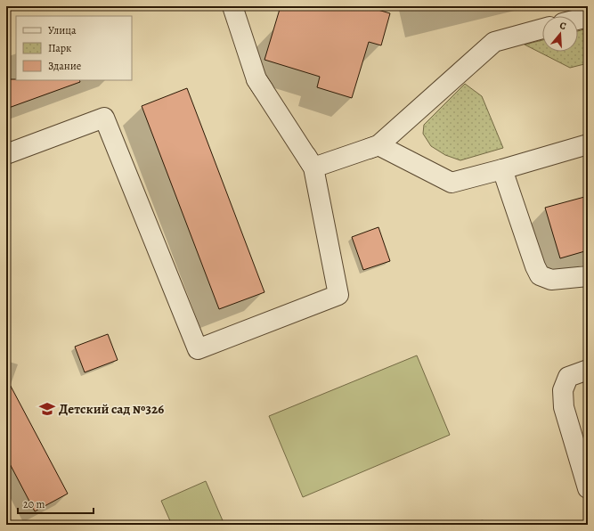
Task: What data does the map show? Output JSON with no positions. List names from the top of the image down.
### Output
{
  "places": {
    "school or university": ["Детский сад №326"]
  },
  "legend": ["Улица", "Парк", "Здание"],
  "scale_bar": "20 m",
  "north": "top"
}
